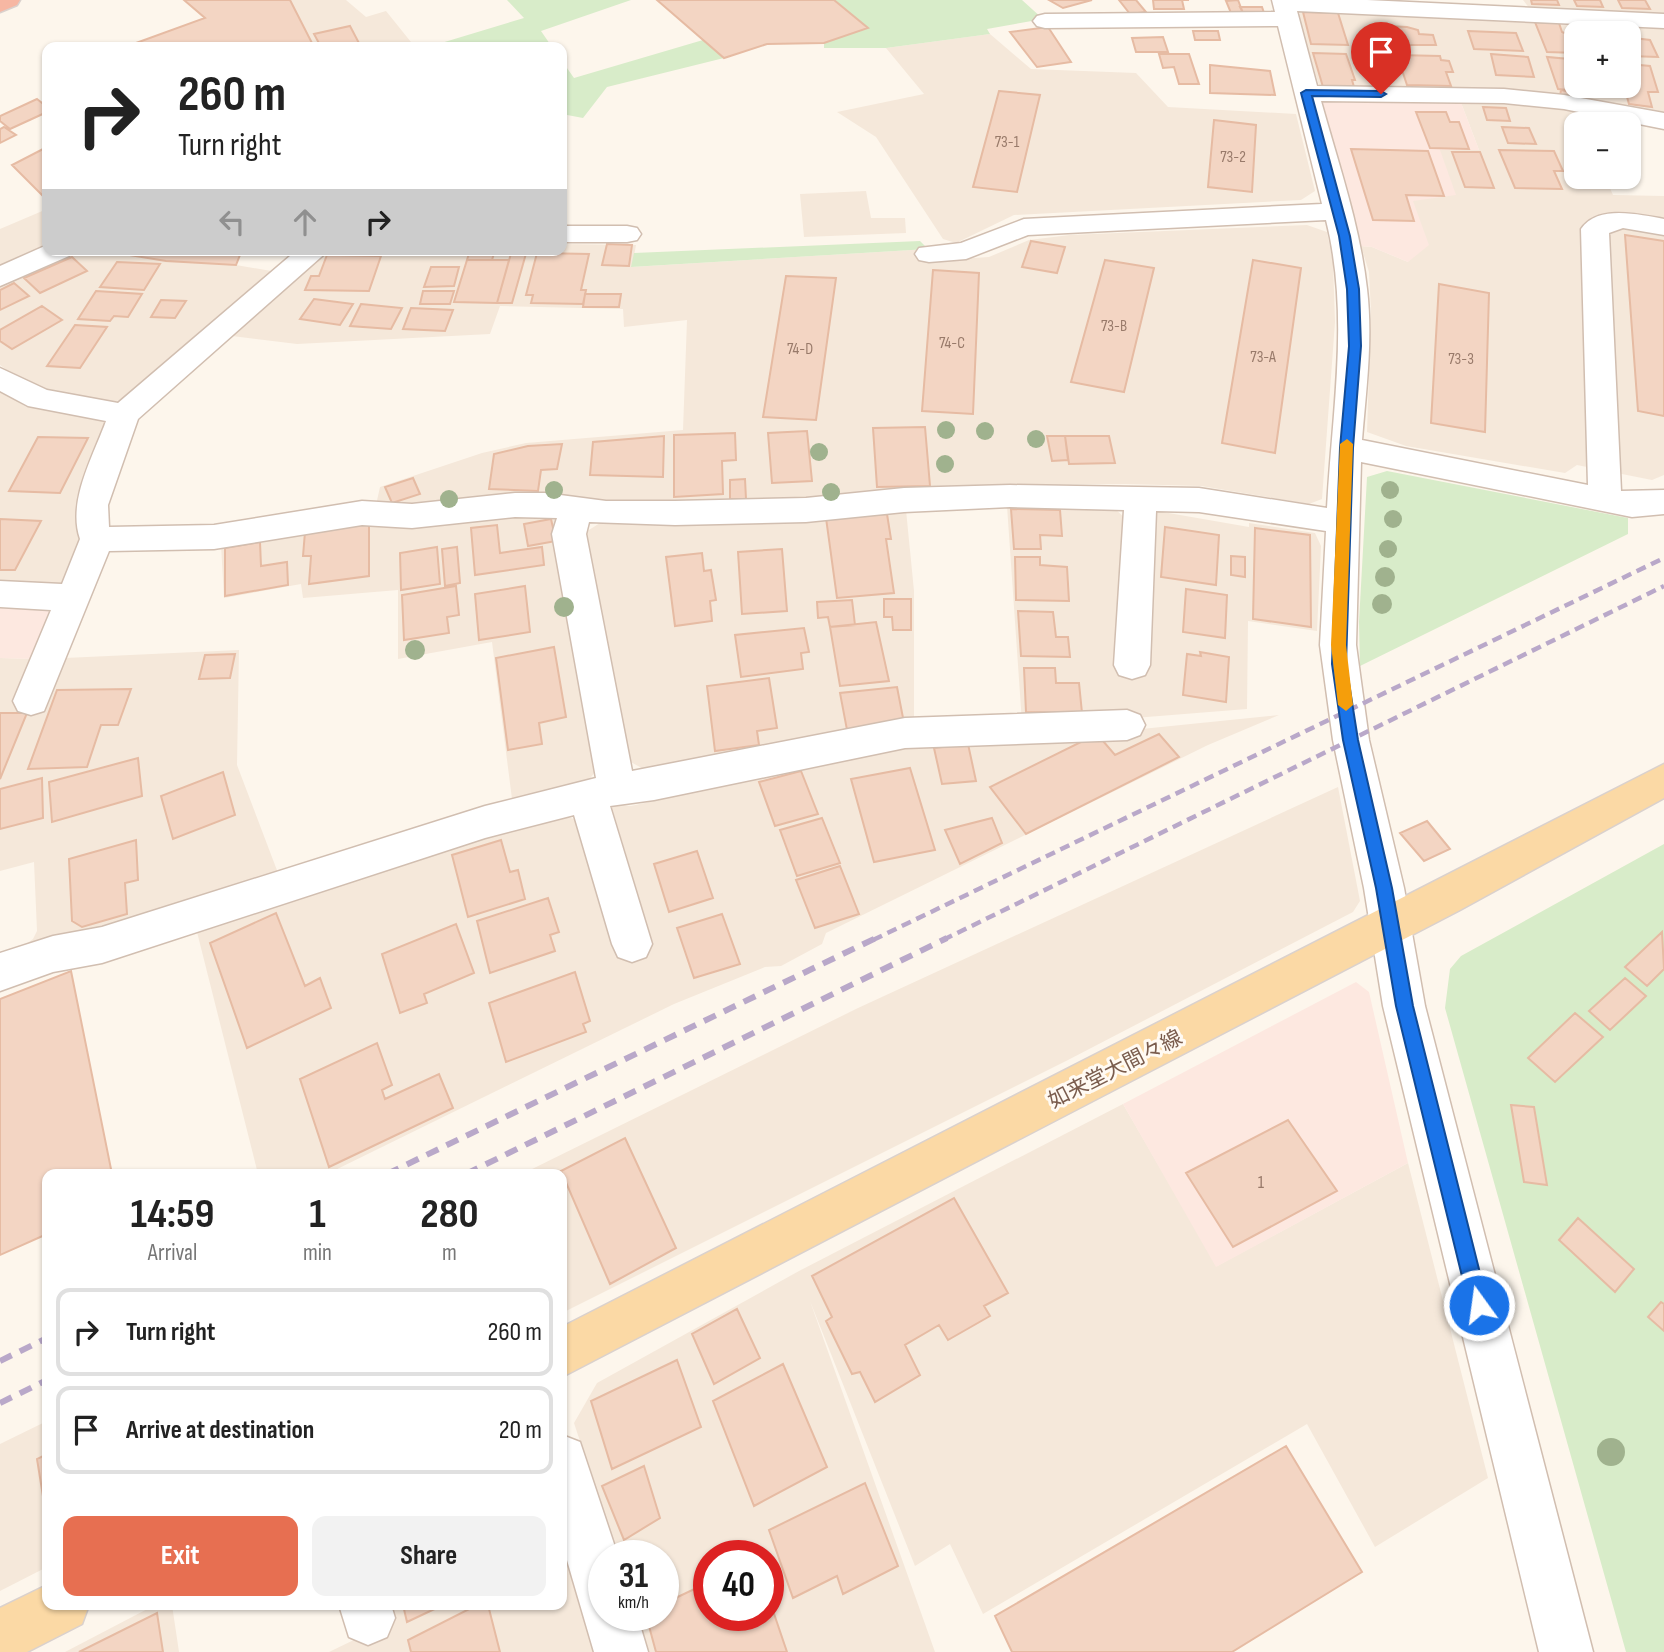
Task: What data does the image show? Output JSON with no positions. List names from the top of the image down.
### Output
{
  "streets": {
    "main road": ["如来堂大間々線"]
  },
  "house_numbers": [
    "73-1",
    "73-2",
    "73-B",
    "74-C",
    "74-D",
    "73-A",
    "73-3",
    "1"
  ],
  "page": {
    "map_buttons": ["+", "−"],
    "turn": ["260 m", "Turn right"],
    "eta": [
      "14:59",
      "Arrival",
      "1",
      "min",
      "280",
      "m"
    ],
    "list": [
      {
        "name": "Turn right",
        "value": "260 m"
      },
      {
        "name": "Arrive at destination",
        "value": "20 m"
      }
    ],
    "buttons": ["Exit", "Share"],
    "speed": "31 km/h",
    "limit": "40"
  }
}
